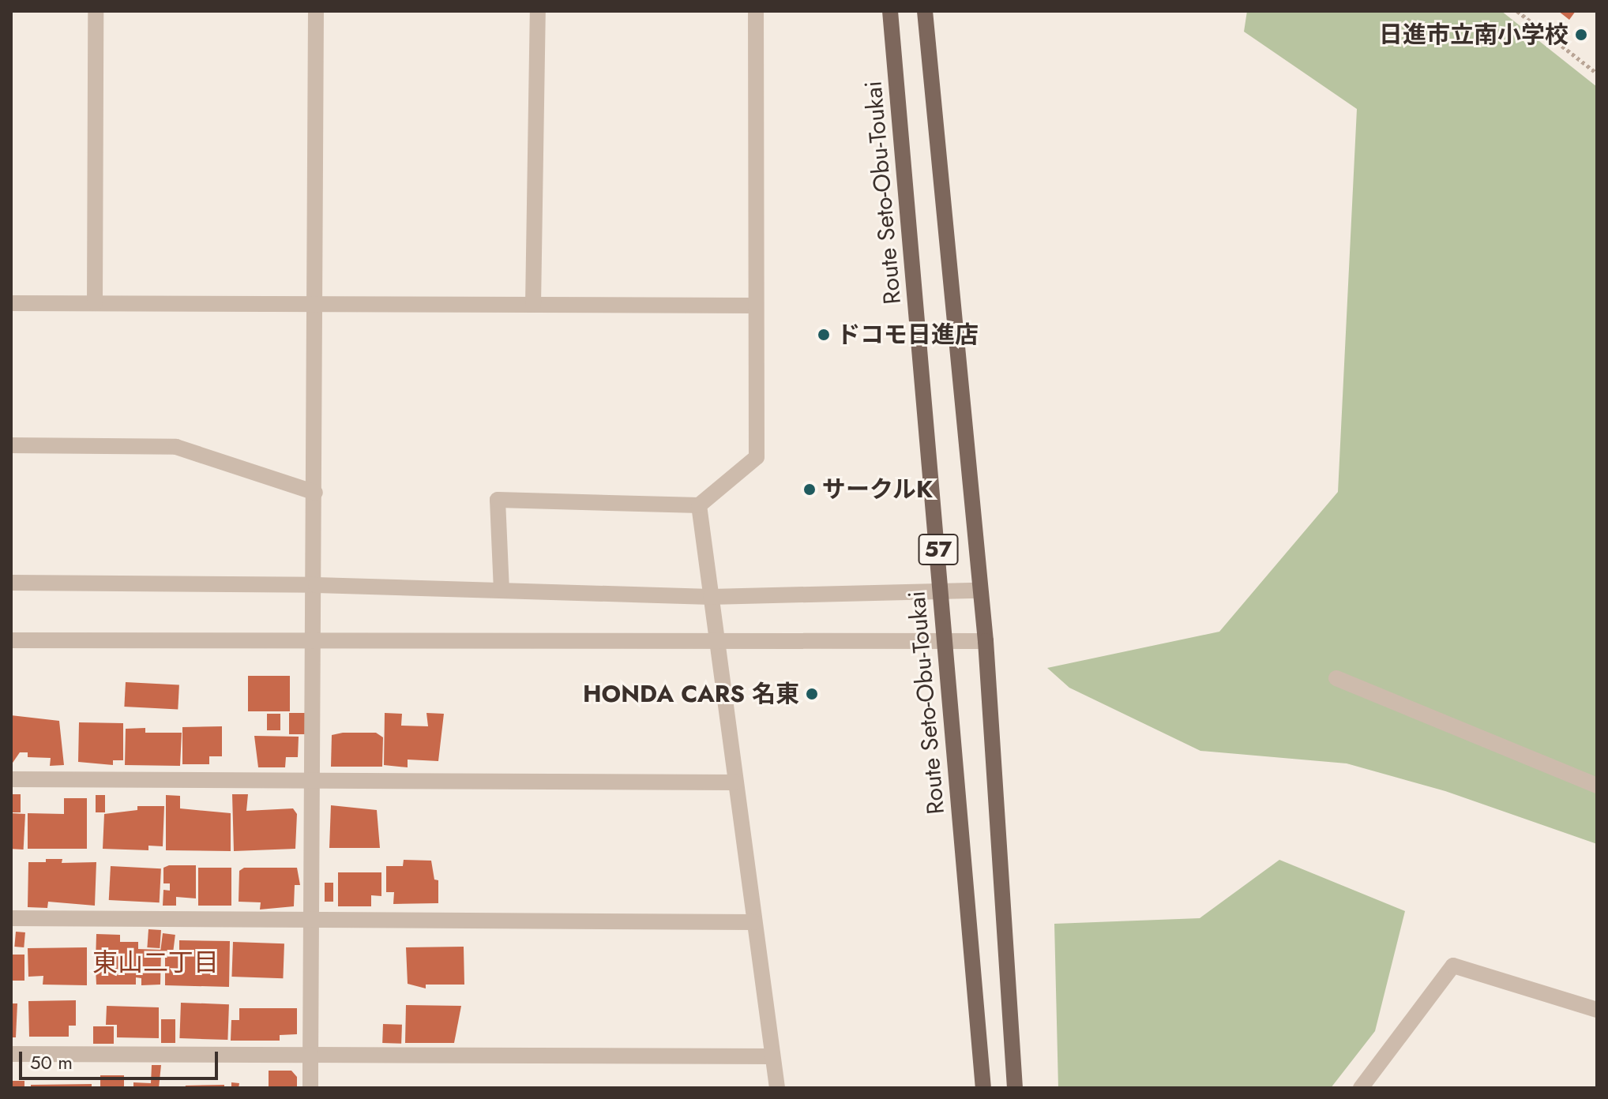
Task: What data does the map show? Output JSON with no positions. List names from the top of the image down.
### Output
{
  "streets": {
    "main road": ["Route Seto-Obu-Toukai", "57"]
  },
  "districts": ["東山二丁目"],
  "places": [
    "日進市立南小学校",
    "ドコモ日進店",
    "サークルK",
    "HONDA CARS 名東"
  ],
  "scale_bar": "50 m"
}
